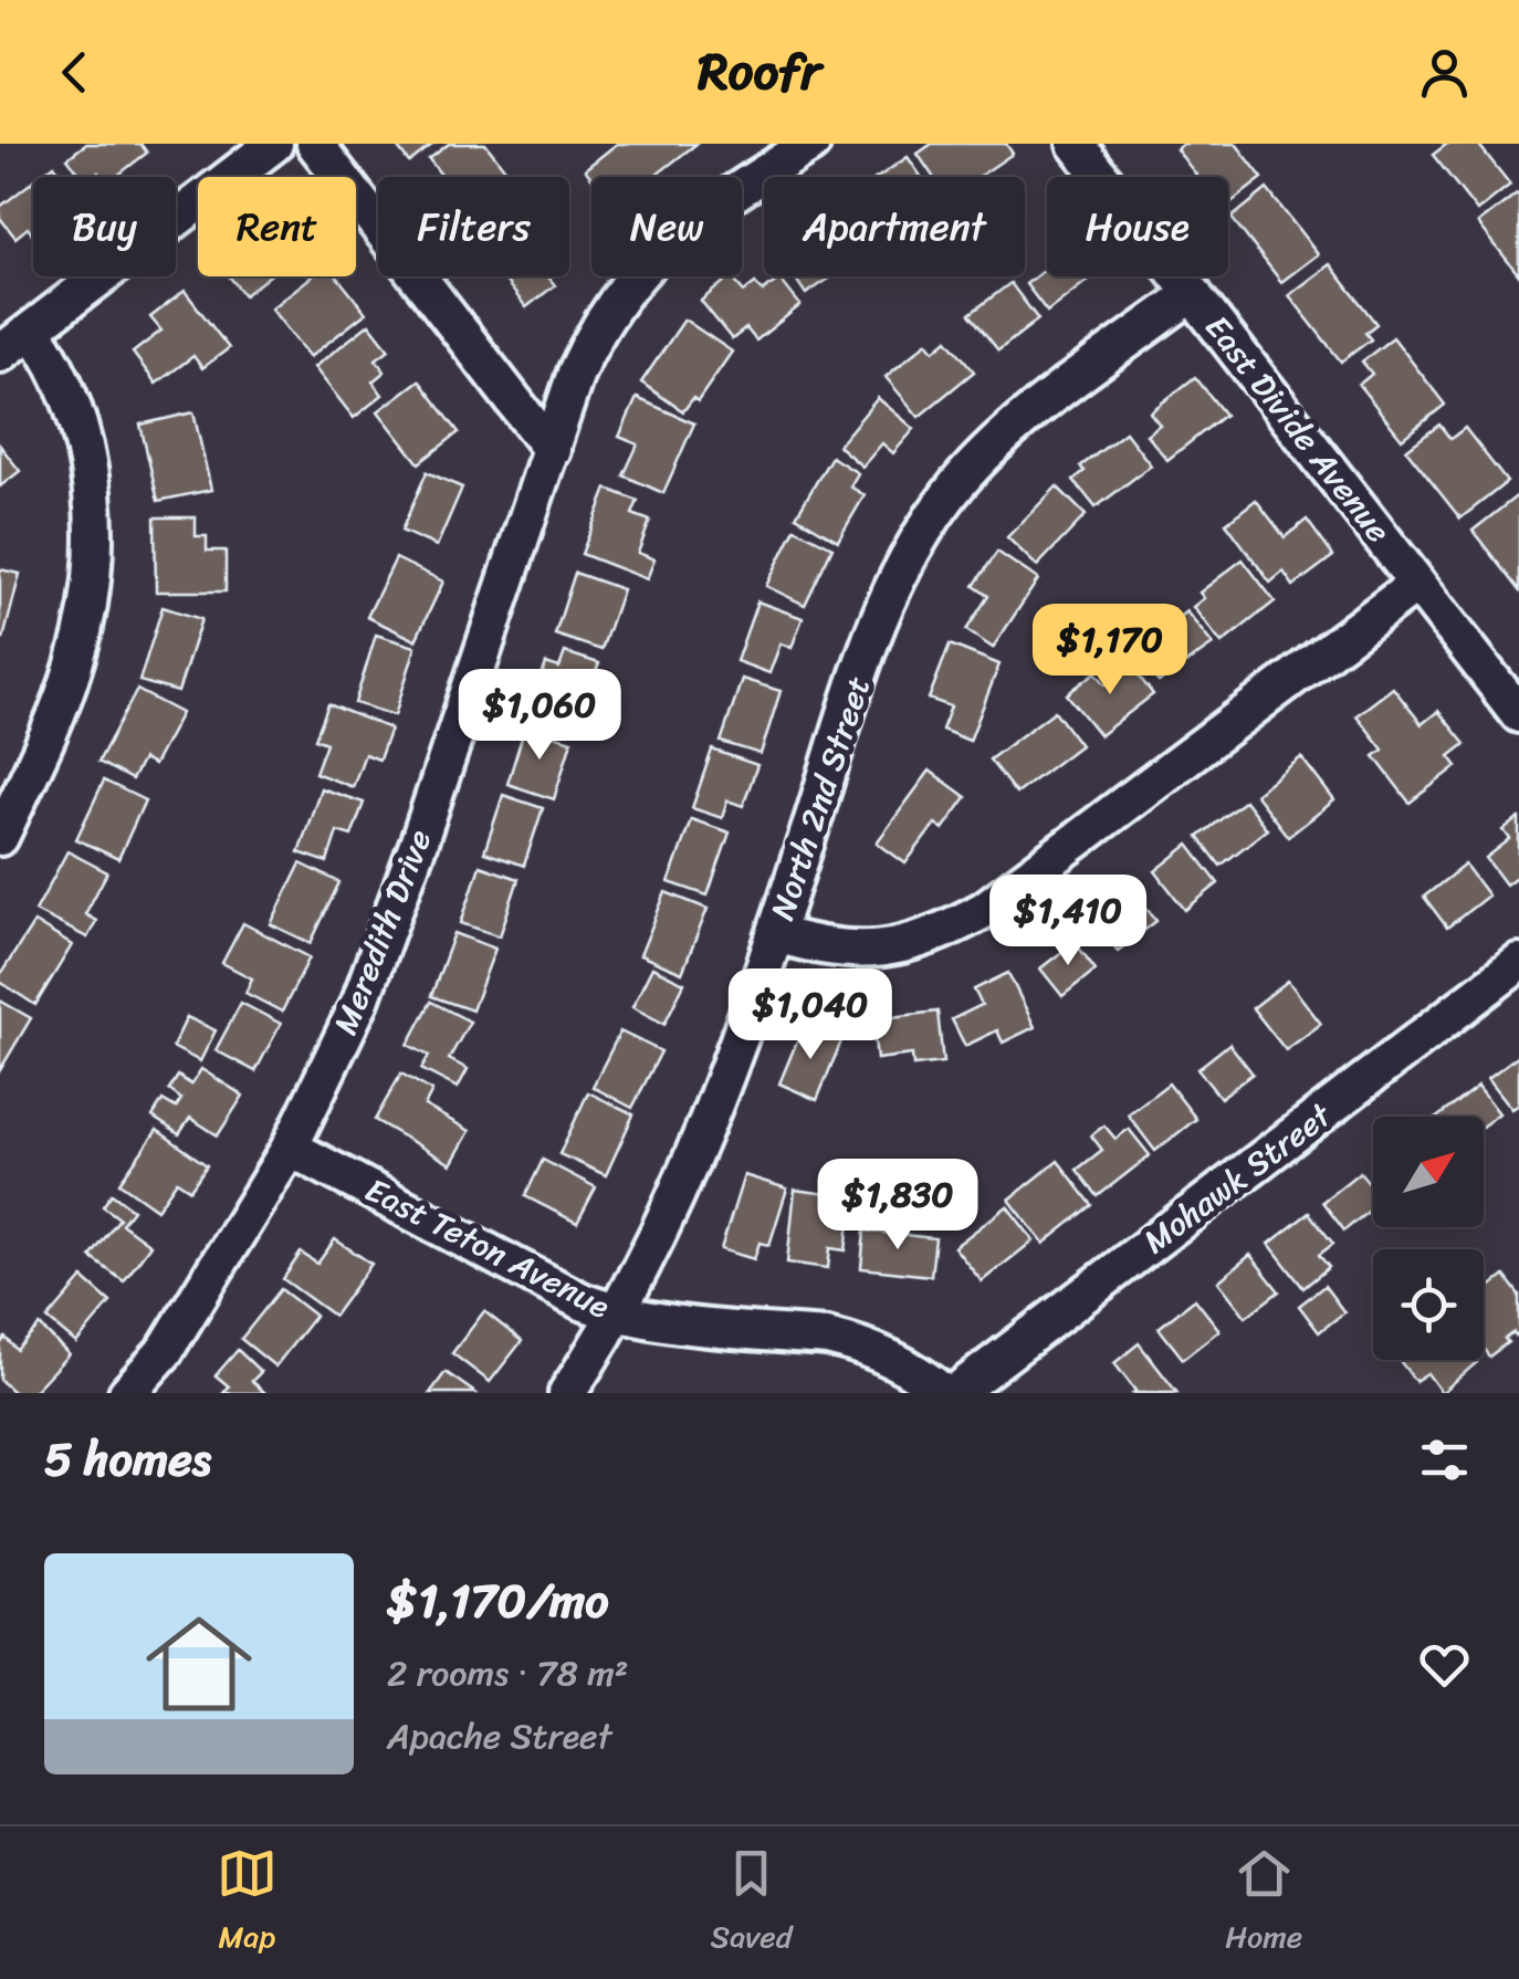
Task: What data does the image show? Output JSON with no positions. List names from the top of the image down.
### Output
{
  "streets": {
    "street": [
      "East Divide Avenue",
      "North 2nd Street",
      "Meredith Drive",
      "Mohawk Street",
      "East Teton Avenue"
    ]
  },
  "crossings": [
    ["East Divide Avenue", "North 2nd Street"],
    ["North 2nd Street", "East Teton Avenue"],
    ["Meredith Drive", "East Teton Avenue"]
  ],
  "north": "top right",
  "page": {
    "header": "Roofr",
    "chip": [
      "Buy",
      "Rent",
      "Filters",
      "New",
      "Apartment",
      "House"
    ],
    "price": [
      "$1,170",
      "$1,060",
      "$1,410",
      "$1,040",
      "$1,830"
    ],
    "heading": "5 homes",
    "list": [
      {
        "name": "$1,170/mo",
        "note": "2 rooms · 78 m² · Apache Street"
      }
    ],
    "tabs": ["Map", "Saved", "Home"]
  }
}
